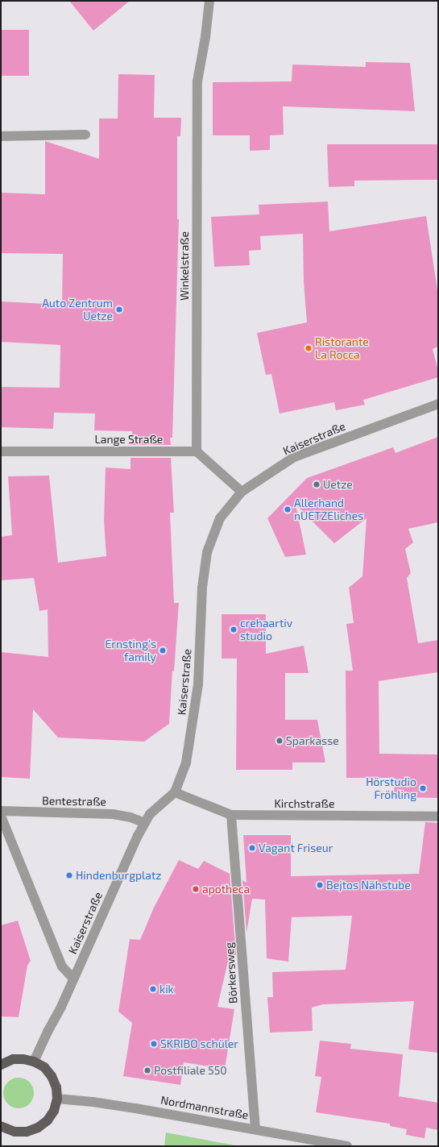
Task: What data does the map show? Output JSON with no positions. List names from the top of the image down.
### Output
{
  "streets": {
    "street": [
      "Winkelstraße",
      "Kaiserstraße",
      "Lange Straße",
      "Bentestraße",
      "Kirchstraße",
      "Börkersweg",
      "Nordmannstraße"
    ]
  },
  "crossings": [
    ["Winkelstraße", "Lange Straße"],
    ["Kaiserstraße", "Bentestraße"],
    ["Kaiserstraße", "Kirchstraße"],
    ["Kirchstraße", "Börkersweg"],
    ["Börkersweg", "Nordmannstraße"]
  ],
  "places": [
    "Auto Zentrum Uetze",
    "Ristorante La Rocca",
    "Uetze",
    "Allerhand nUETZEliches",
    "crehaartiv studio",
    "Ernsting's family",
    "Sparkasse",
    "Hörstudio Fröhling",
    "Vagant Friseur",
    "Hindenburgplatz",
    "Bejtos Nähstube",
    "apotheca",
    "kik",
    "SKRIBO schüler",
    "Postfiliale 550"
  ]
}
